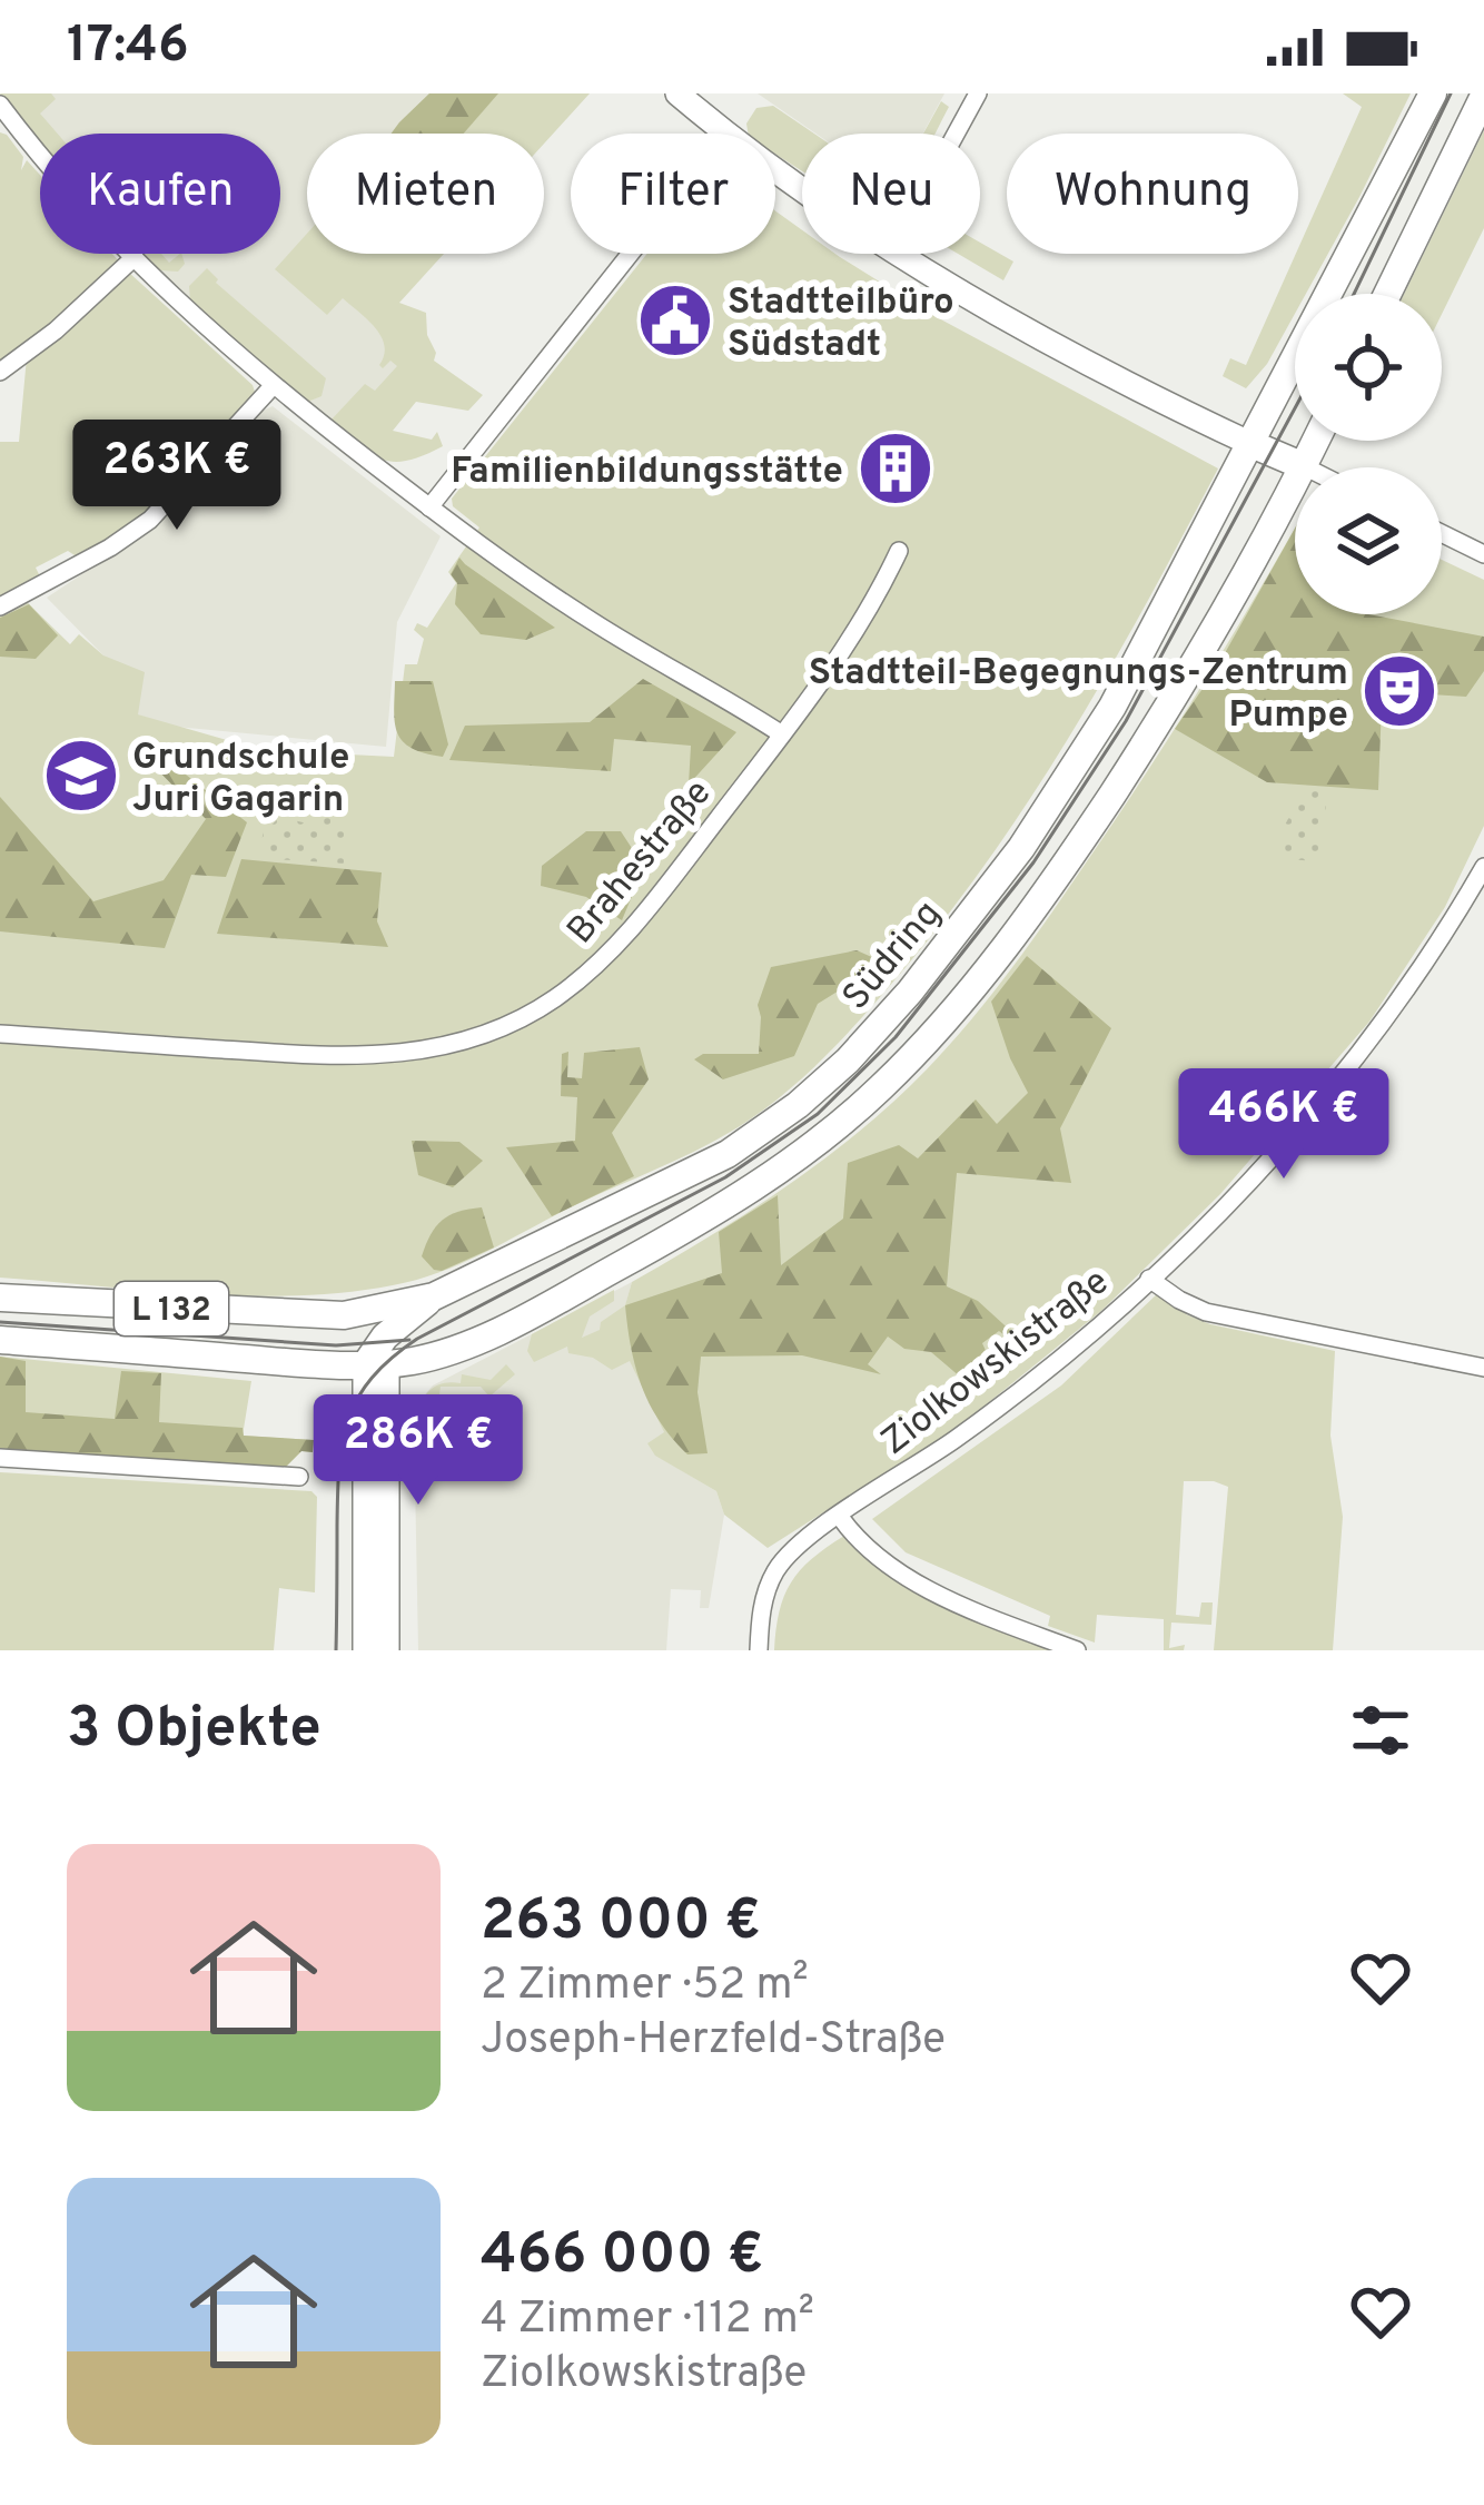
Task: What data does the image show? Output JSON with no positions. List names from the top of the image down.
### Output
{
  "streets": {
    "main road": ["Südring", "L 132"],
    "street": ["Brahestraße", "Ziolkowskistraße"]
  },
  "places": {
    "public building": ["Stadtteilbüro Südstadt"],
    "building": ["Familienbildungsstätte"],
    "theatre": ["Stadtteil-Begegnungs-Zentrum Pumpe"],
    "school or university": ["Grundschule Juri Gagarin"]
  },
  "page": {
    "status": "17:46",
    "chip": [
      "Kaufen",
      "Mieten",
      "Filter",
      "Neu",
      "Wohnung"
    ],
    "price": ["263K €", "466K €", "286K €"],
    "heading": "3 Objekte",
    "list": [
      {
        "name": "263 000 €",
        "note": "2 Zimmer · 52 m² · Joseph-Herzfeld-Straße"
      },
      {
        "name": "466 000 €",
        "note": "4 Zimmer · 112 m² · Ziolkowskistraße"
      }
    ]
  }
}
